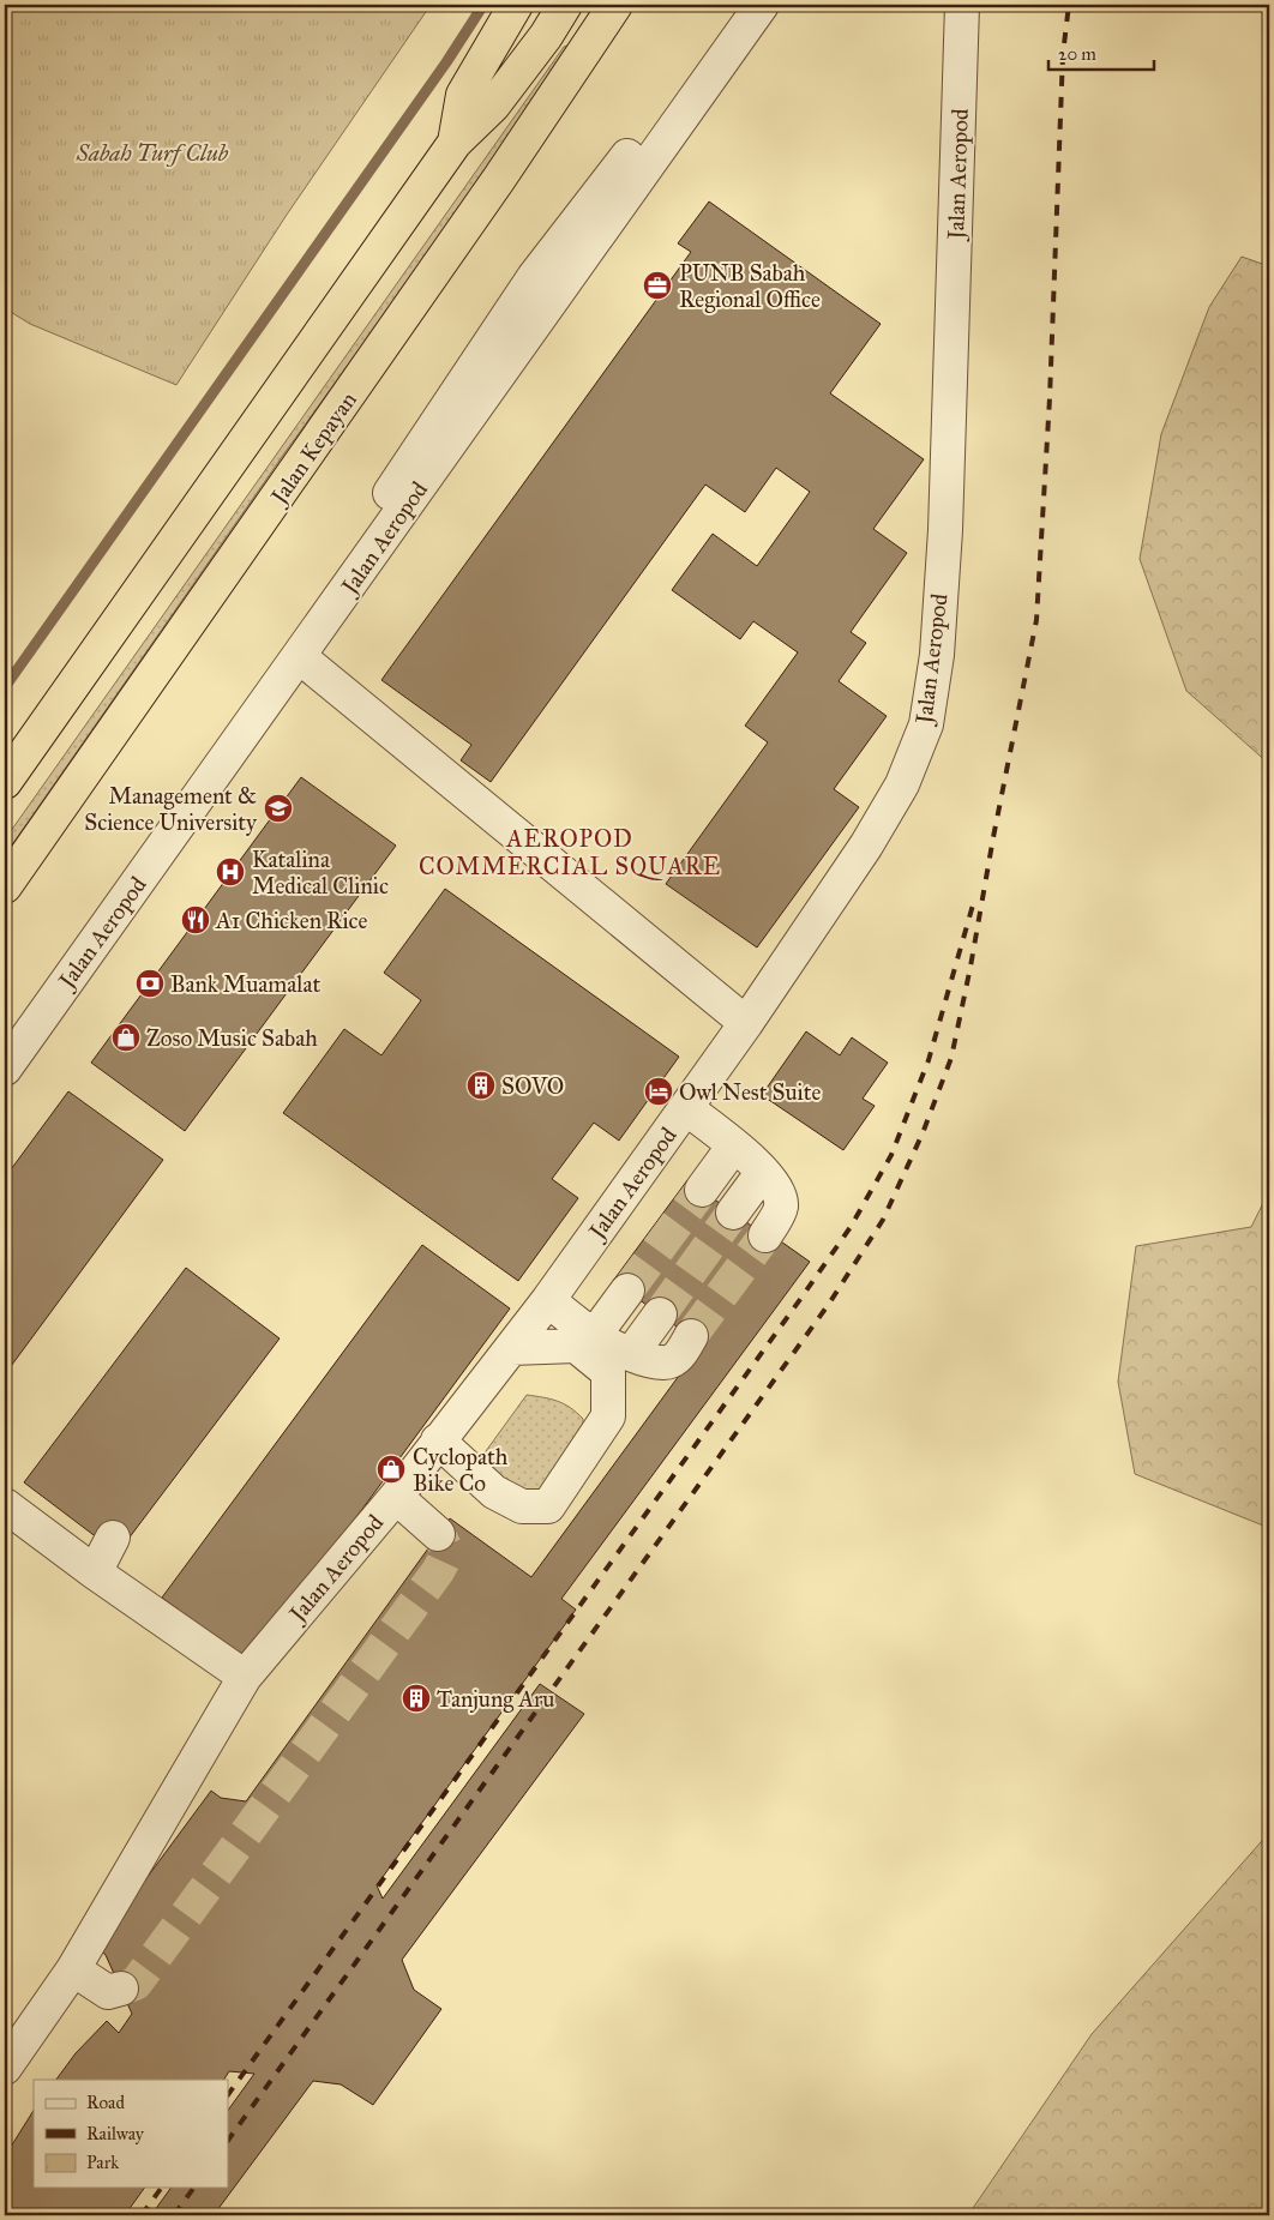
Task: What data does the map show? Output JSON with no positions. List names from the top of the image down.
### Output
{
  "streets": {
    "highway": ["Jalan Kepayan"],
    "street": ["Jalan Aeropod"]
  },
  "districts": ["AEROPOD COMMERCIAL SQUARE"],
  "parks": ["Sabah Turf Club"],
  "places": {
    "office": ["PUNB Sabah Regional Office"],
    "school or university": ["Management & Science University"],
    "hospital": ["Katalina Medical Clinic"],
    "restaurant": ["A1 Chicken Rice"],
    "bank": ["Bank Muamalat"],
    "shop": ["Zoso Music Sabah", "Cyclopath Bike Co"],
    "building": ["SOVO", "Tanjung Aru"],
    "hotel": ["Owl Nest Suite"]
  },
  "legend": ["Road", "Railway", "Park"],
  "scale_bar": "20 m"
}
